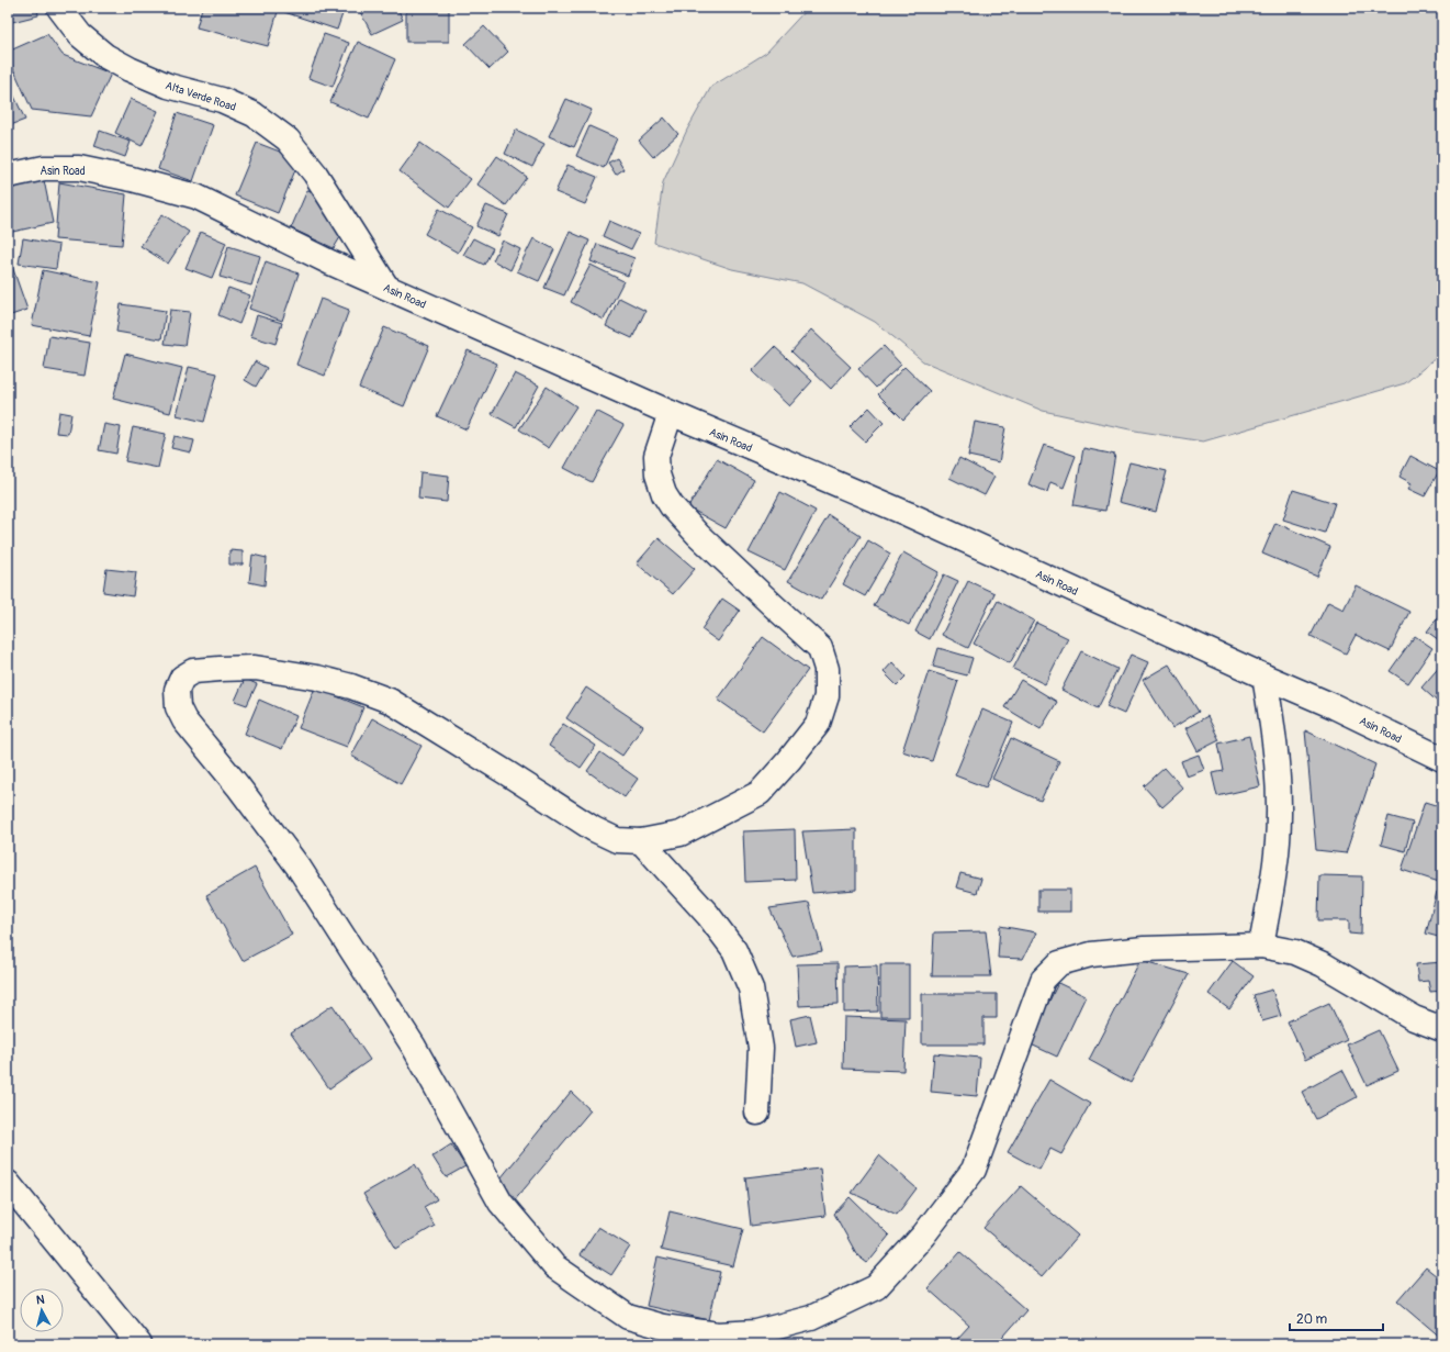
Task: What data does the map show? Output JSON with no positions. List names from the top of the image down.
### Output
{
  "streets": {
    "street": ["Alta Verde Road", "Asin Road"]
  },
  "crossings": [
    ["Alta Verde Road", "Asin Road"]
  ],
  "scale_bar": "20 m",
  "north": "top"
}
